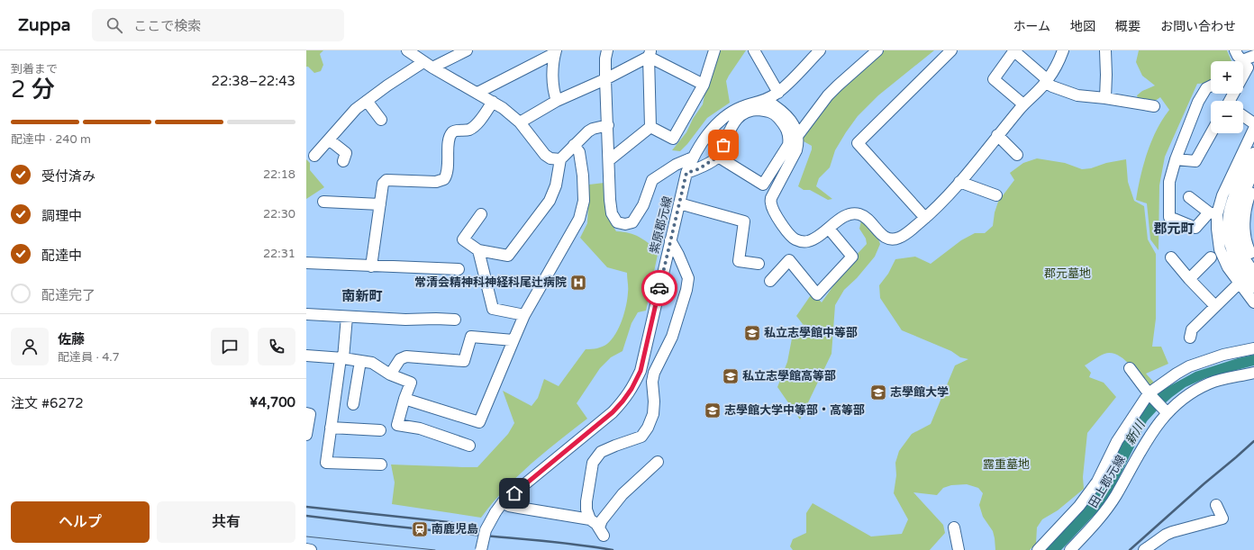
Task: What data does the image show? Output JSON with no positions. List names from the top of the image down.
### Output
{
  "streets": {
    "street": ["紫原郡元線", "田上郡元線"]
  },
  "districts": ["郡元町", "南新町"],
  "water": ["新川"],
  "parks": ["郡元墓地", "露重墓地"],
  "places": {
    "hospital": ["常清会精神科神経科尾辻病院"],
    "school or university": [
      "私立志學館中等部",
      "私立志學館高等部",
      "志學館大学",
      "志學館大学中等部・高等部"
    ],
    "station": ["南鹿児島"]
  },
  "page": {
    "header": "Zuppa",
    "search": "ここで検索",
    "nav": [
      "ホーム",
      "地図",
      "概要",
      "お問い合わせ"
    ],
    "heading": ["2 分", "到着まで", "22:38–22:43"],
    "panel": [
      "佐藤",
      "配達員 · 4.7",
      "注文 #6272",
      "¥4,700"
    ],
    "map_buttons": ["+", "−"],
    "bar": "配達中 · 240 m",
    "list": [
      ["受付済み", "22:18"],
      ["調理中", "22:30"],
      ["配達中", "22:31"],
      "配達完了"
    ],
    "buttons": ["ヘルプ", "共有"]
  }
}
